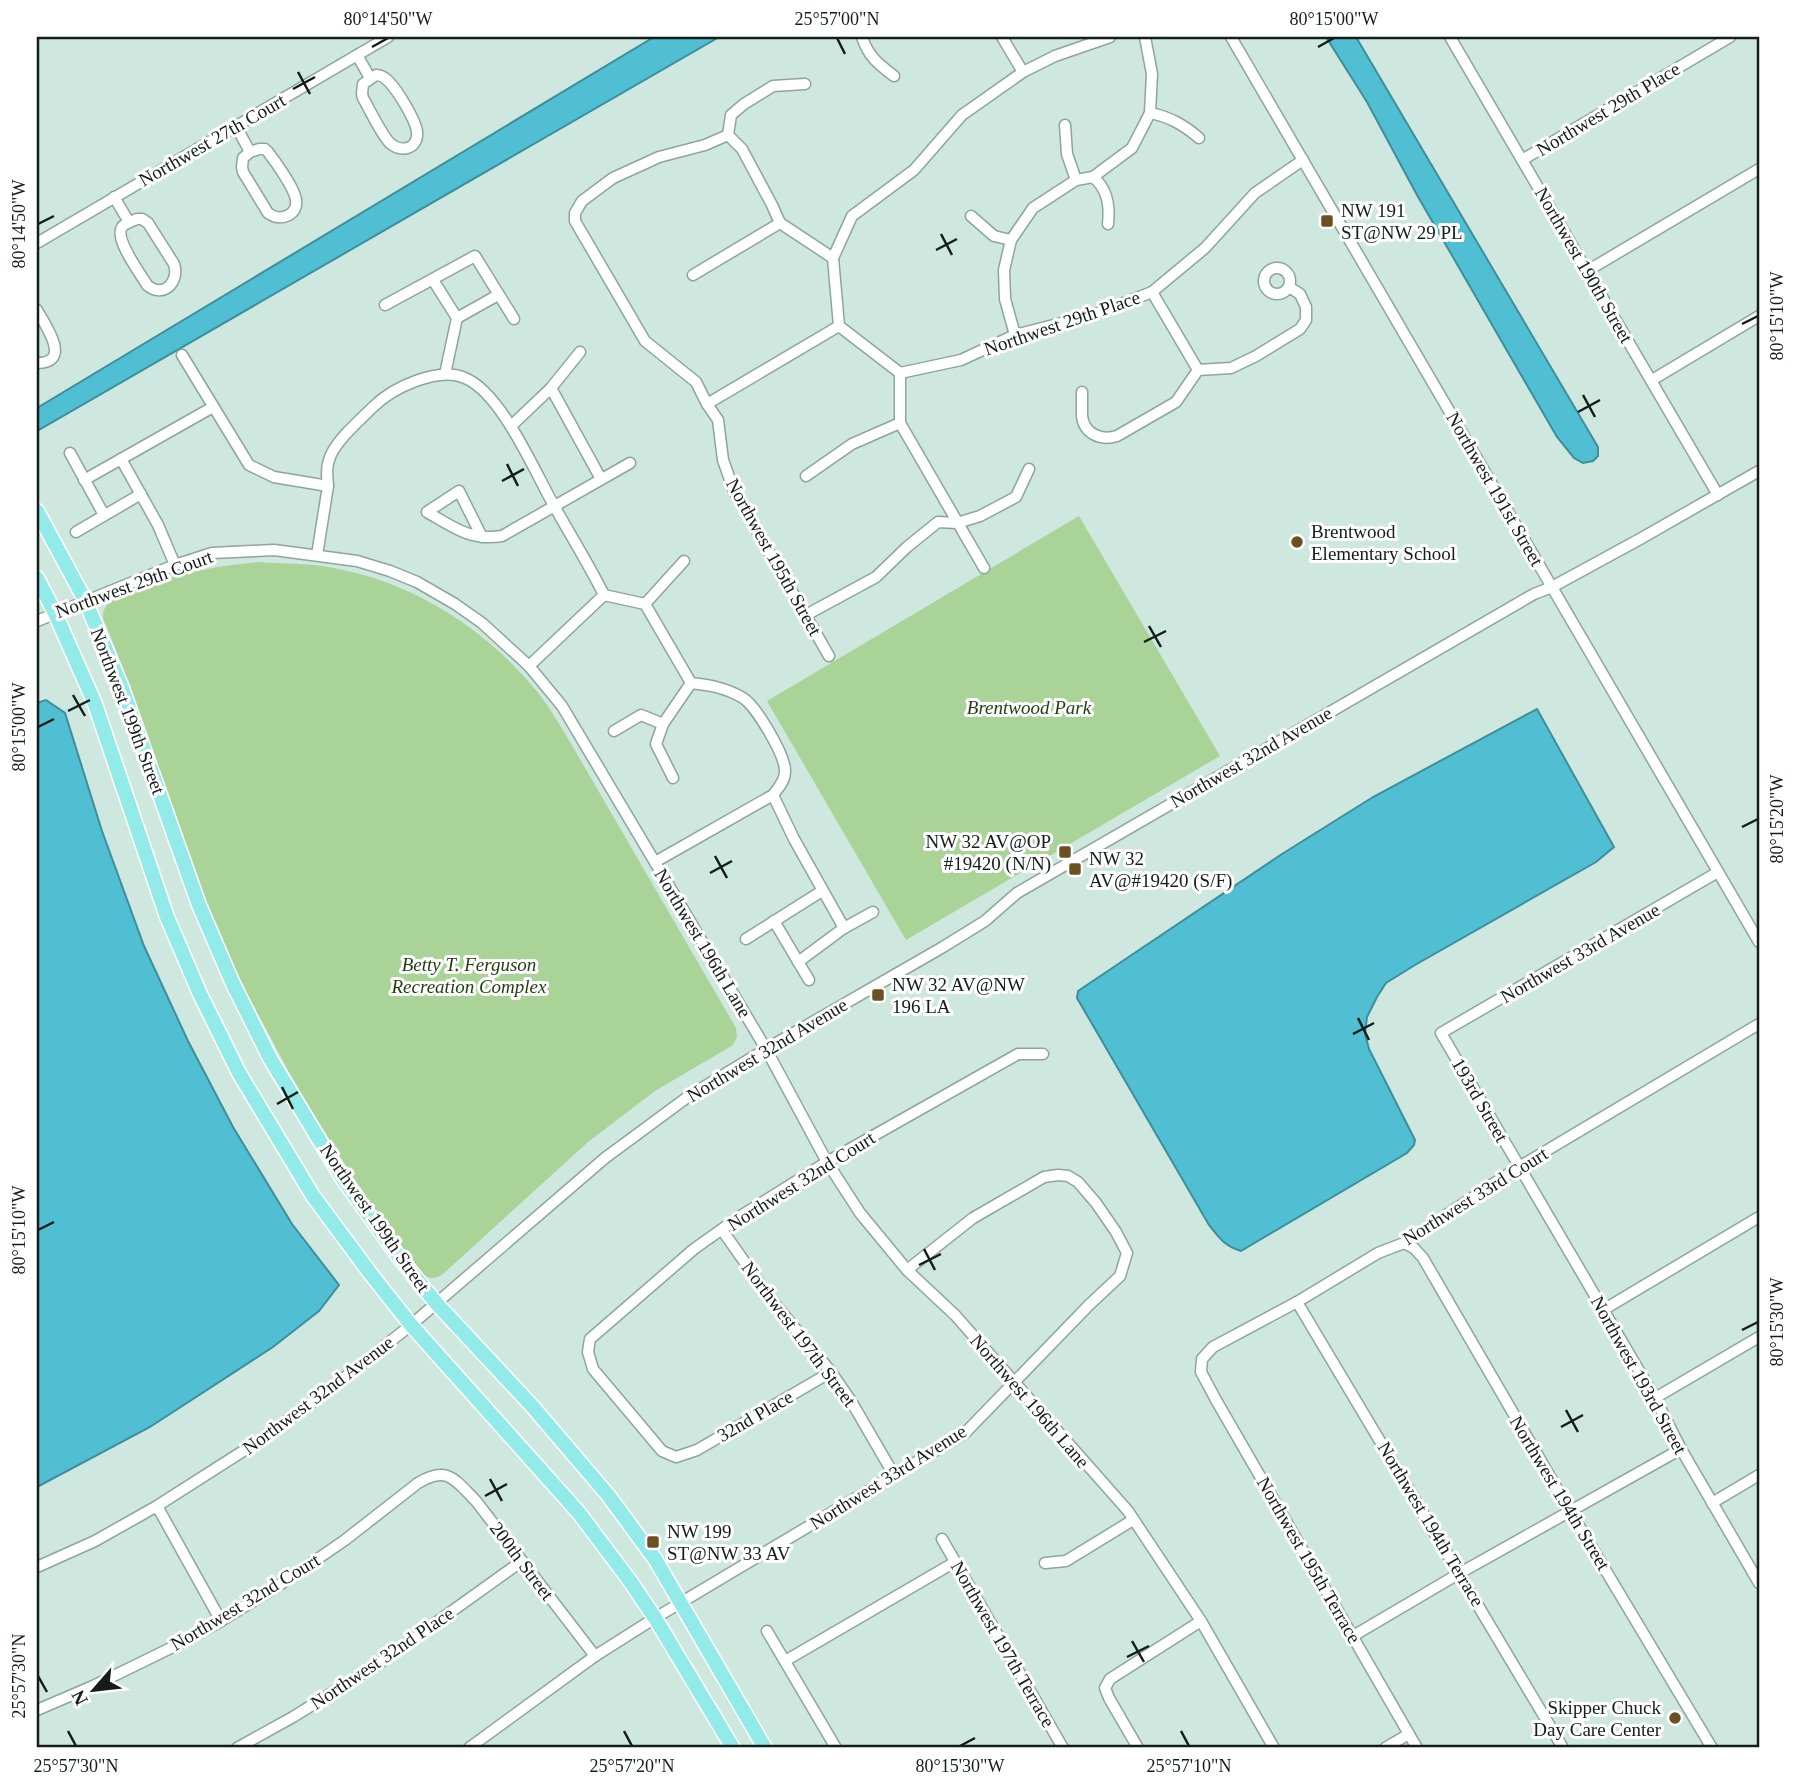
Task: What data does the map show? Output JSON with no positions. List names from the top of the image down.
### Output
{
  "streets": {
    "main road": ["Northwest 199th Street"],
    "street": [
      "Northwest 29th Place",
      "Northwest 27th Court",
      "Northwest 190th Street",
      "Northwest 191st Street",
      "Northwest 195th Street",
      "Northwest 29th Court",
      "Northwest 32nd Avenue",
      "Northwest 196th Lane",
      "Northwest 33rd Avenue",
      "193rd Street",
      "Northwest 32nd Court",
      "Northwest 33rd Court",
      "Northwest 197th Street",
      "Northwest 193rd Street",
      "32nd Place",
      "Northwest 194th Street",
      "Northwest 194th Terrace",
      "Northwest 195th Terrace",
      "200th Street",
      "Northwest 197th Terrace",
      "Northwest 32nd Place"
    ]
  },
  "crossings": [
    ["Northwest 29th Place", "Northwest 190th Street"],
    ["Northwest 29th Place", "Northwest 191st Street"],
    ["Northwest 190th Street", "Northwest 32nd Avenue"],
    ["Northwest 191st Street", "Northwest 32nd Avenue"],
    ["Northwest 191st Street", "Northwest 33rd Avenue"],
    ["Northwest 29th Court", "Northwest 199th Street"],
    ["Northwest 29th Court", "Northwest 196th Lane"],
    ["Northwest 199th Street", "Northwest 32nd Avenue"],
    ["Northwest 199th Street", "Northwest 33rd Avenue"],
    ["Northwest 32nd Avenue", "Northwest 196th Lane"],
    ["Northwest 196th Lane", "Northwest 33rd Avenue"],
    ["Northwest 196th Lane", "Northwest 32nd Court"],
    ["Northwest 33rd Avenue", "193rd Street"],
    ["Northwest 33rd Avenue", "Northwest 197th Street"],
    ["Northwest 33rd Avenue", "200th Street"],
    ["193rd Street", "Northwest 33rd Court"],
    ["193rd Street", "Northwest 193rd Street"],
    ["Northwest 32nd Court", "Northwest 197th Street"],
    ["Northwest 32nd Court", "32nd Place"],
    ["Northwest 32nd Court", "200th Street"],
    ["Northwest 33rd Court", "Northwest 193rd Street"],
    ["Northwest 33rd Court", "Northwest 194th Street"],
    ["Northwest 33rd Court", "Northwest 194th Terrace"],
    ["Northwest 33rd Court", "Northwest 195th Terrace"],
    ["Northwest 197th Street", "32nd Place"],
    ["200th Street", "Northwest 32nd Place"]
  ],
  "parks": ["Brentwood Park", "Betty T. Ferguson Recreation Complex"],
  "places": {
    "transit": [
      "NW 191 ST@NW 29 PL",
      "NW 32 AV@OP #19420 (N/N)",
      "NW 32 AV@#19420 (S/F)",
      "NW 32 AV@NW 196 LA",
      "NW 199 ST@NW 33 AV"
    ],
    "other": ["Brentwood Elementary School", "Skipper Chuck Day Care Center"]
  },
  "north": "bottom left",
  "coordinates": [
    "80°14'50\"W",
    "25°57'00\"N",
    "80°15'00\"W",
    "80°15'10\"W",
    "80°15'20\"W",
    "80°15'30\"W",
    "25°57'30\"N",
    "25°57'20\"N",
    "25°57'10\"N"
  ]
}
